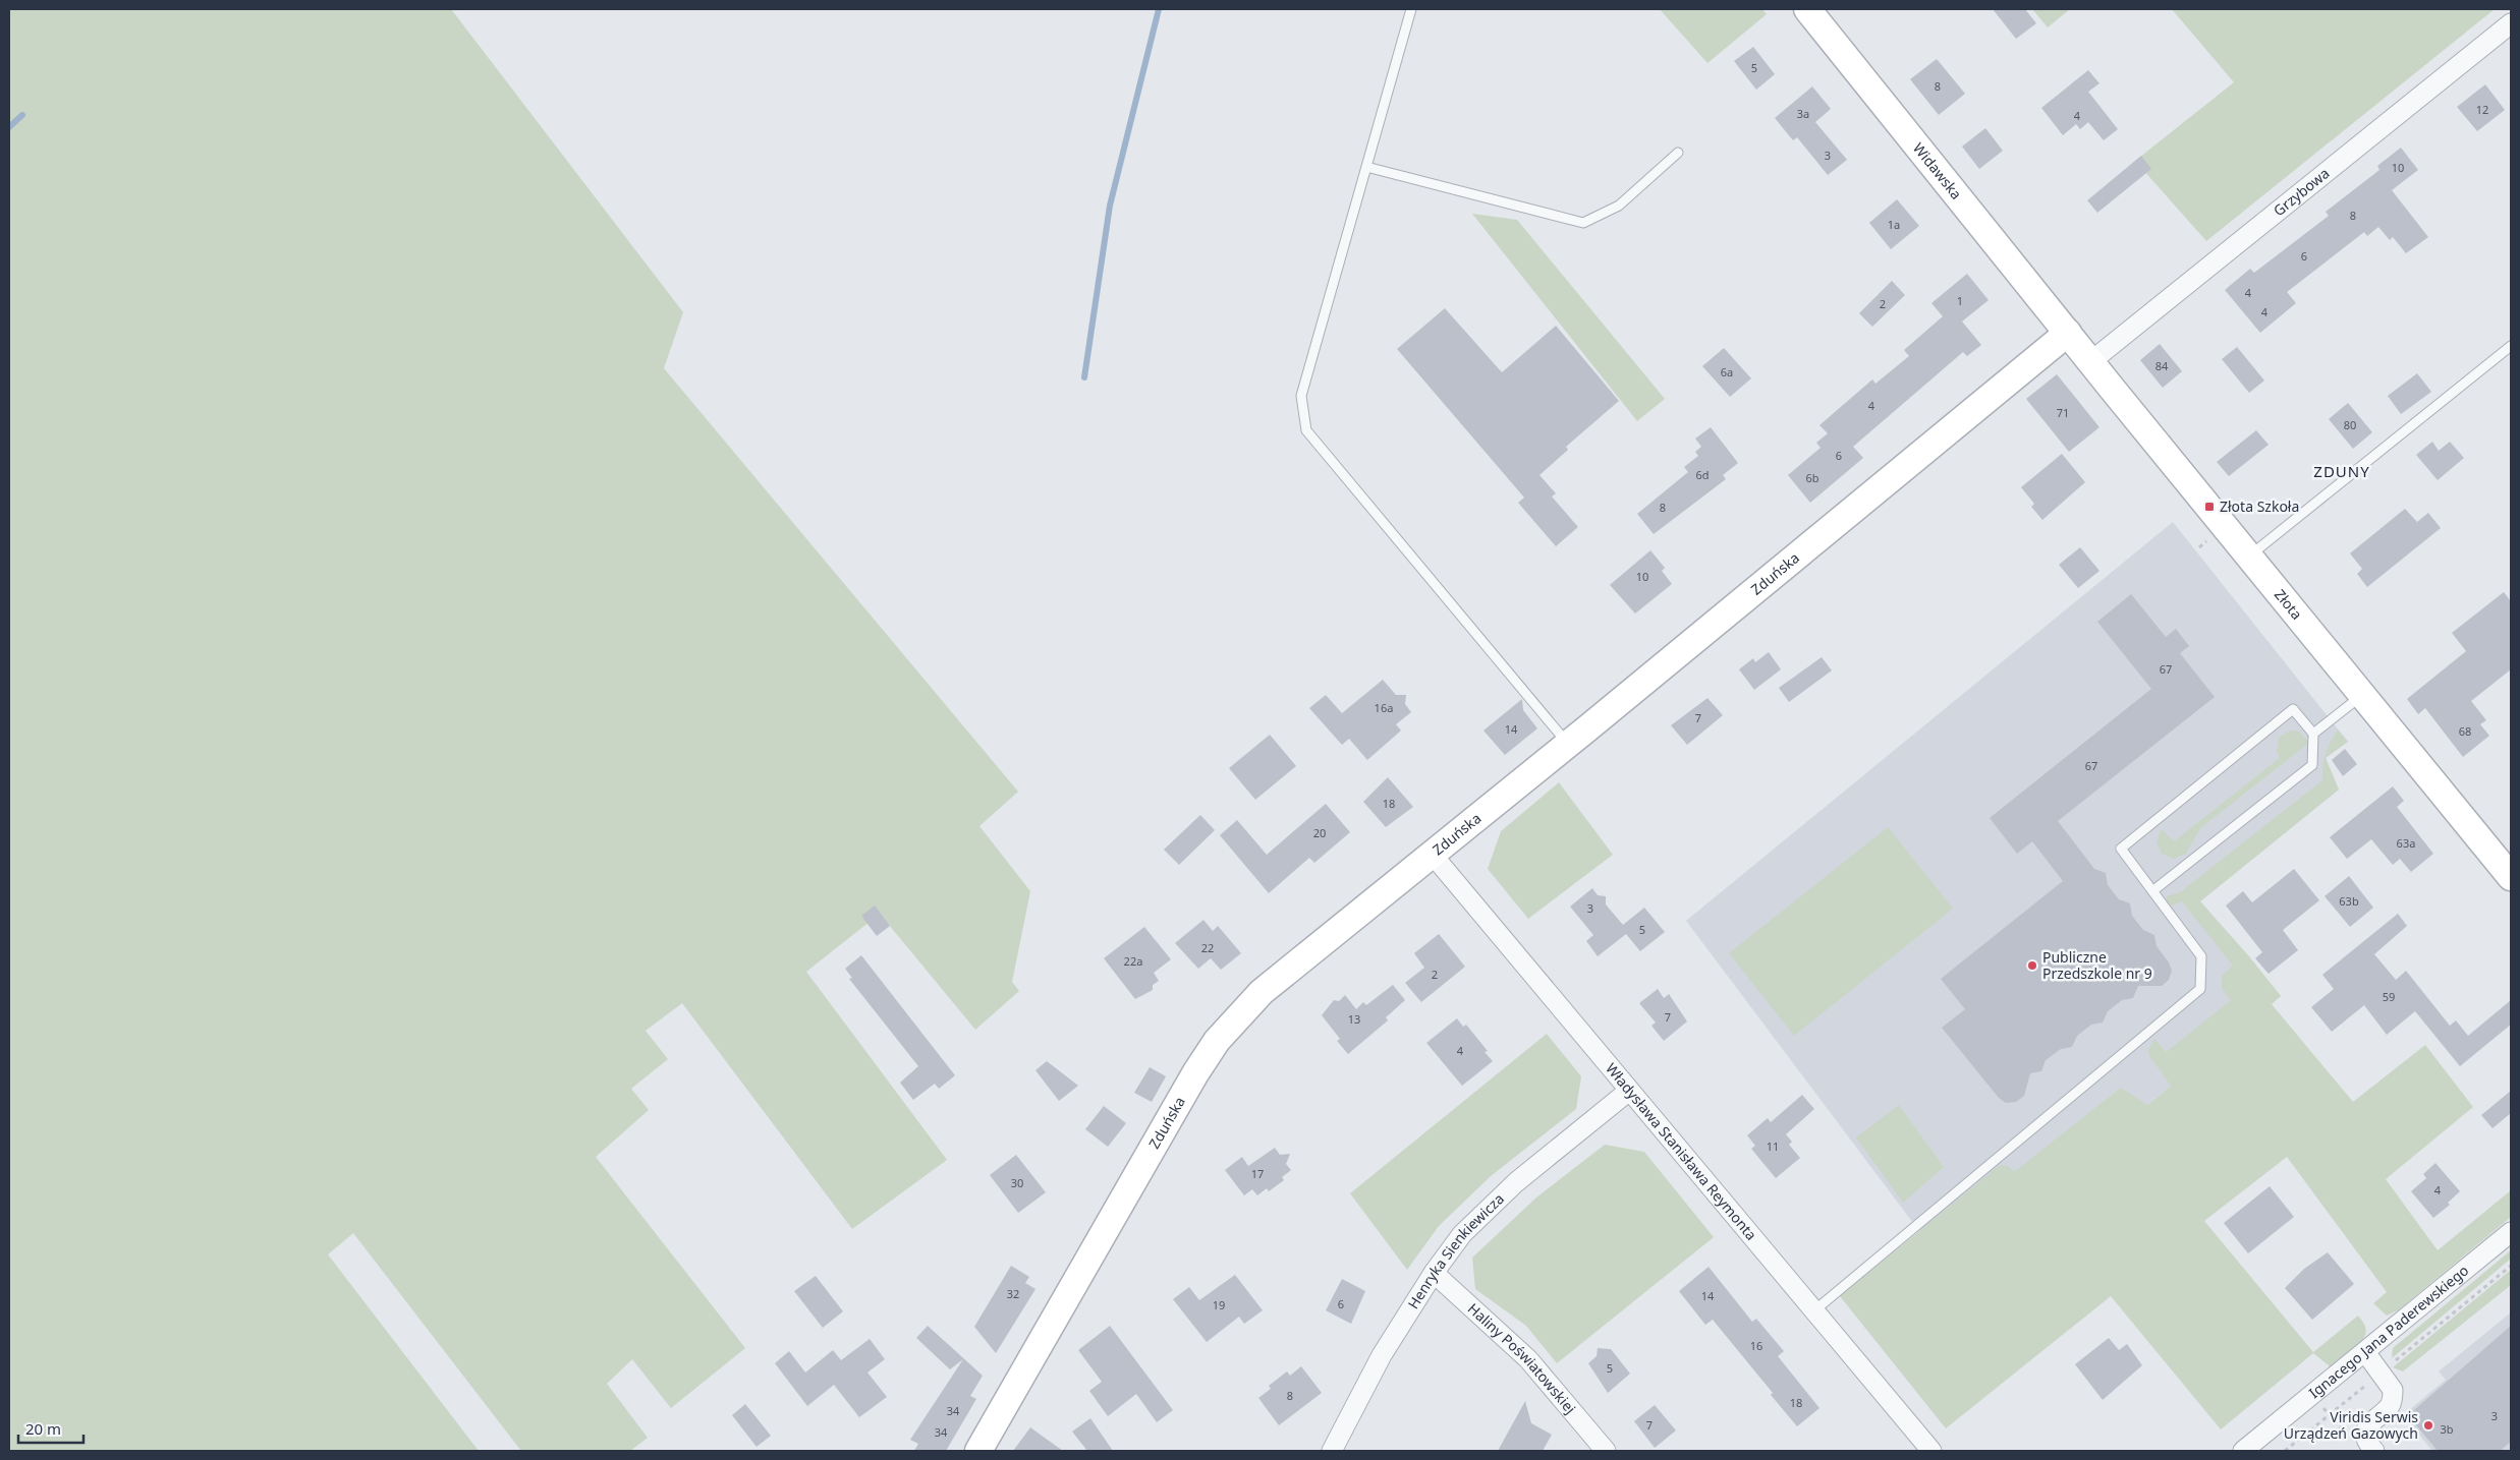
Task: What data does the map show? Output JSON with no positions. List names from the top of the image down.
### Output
{
  "streets": {
    "street": [
      "Widawska",
      "Grzybowa",
      "Zduńska",
      "Złota",
      "Władysława Stanisława Reymonta",
      "Henryka Sienkiewicza",
      "Ignacego Jana Paderewskiego",
      "Haliny Poświatowskiej"
    ]
  },
  "crossings": [
    ["Widawska", "Zduńska"],
    ["Widawska", "Złota"],
    ["Grzybowa", "Złota"],
    ["Zduńska", "Złota"],
    ["Zduńska", "Władysława Stanisława Reymonta"],
    ["Władysława Stanisława Reymonta", "Henryka Sienkiewicza"],
    ["Henryka Sienkiewicza", "Haliny Poświatowskiej"]
  ],
  "districts": ["ZDUNY"],
  "places": {
    "transit": ["Złota Szkoła"],
    "other": ["Publiczne Przedszkole nr 9", "Viridis Serwis Urządzeń Gazowych"]
  },
  "house_numbers": [
    "5",
    "8",
    "12",
    "3a",
    "4",
    "3",
    "10",
    "8",
    "1a",
    "6",
    "4",
    "1",
    "2",
    "4",
    "84",
    "6a",
    "4",
    "71",
    "80",
    "6",
    "6d",
    "6b",
    "8",
    "10",
    "67",
    "16a",
    "7",
    "14",
    "68",
    "67",
    "18",
    "20",
    "63a",
    "63b",
    "3",
    "5",
    "22",
    "22a",
    "2",
    "59",
    "7",
    "13",
    "4",
    "11",
    "17",
    "30",
    "4",
    "32",
    "14",
    "6",
    "19",
    "16",
    "5",
    "8",
    "18",
    "34",
    "3",
    "7",
    "3b",
    "34"
  ],
  "scale_bar": "20 m"
}
